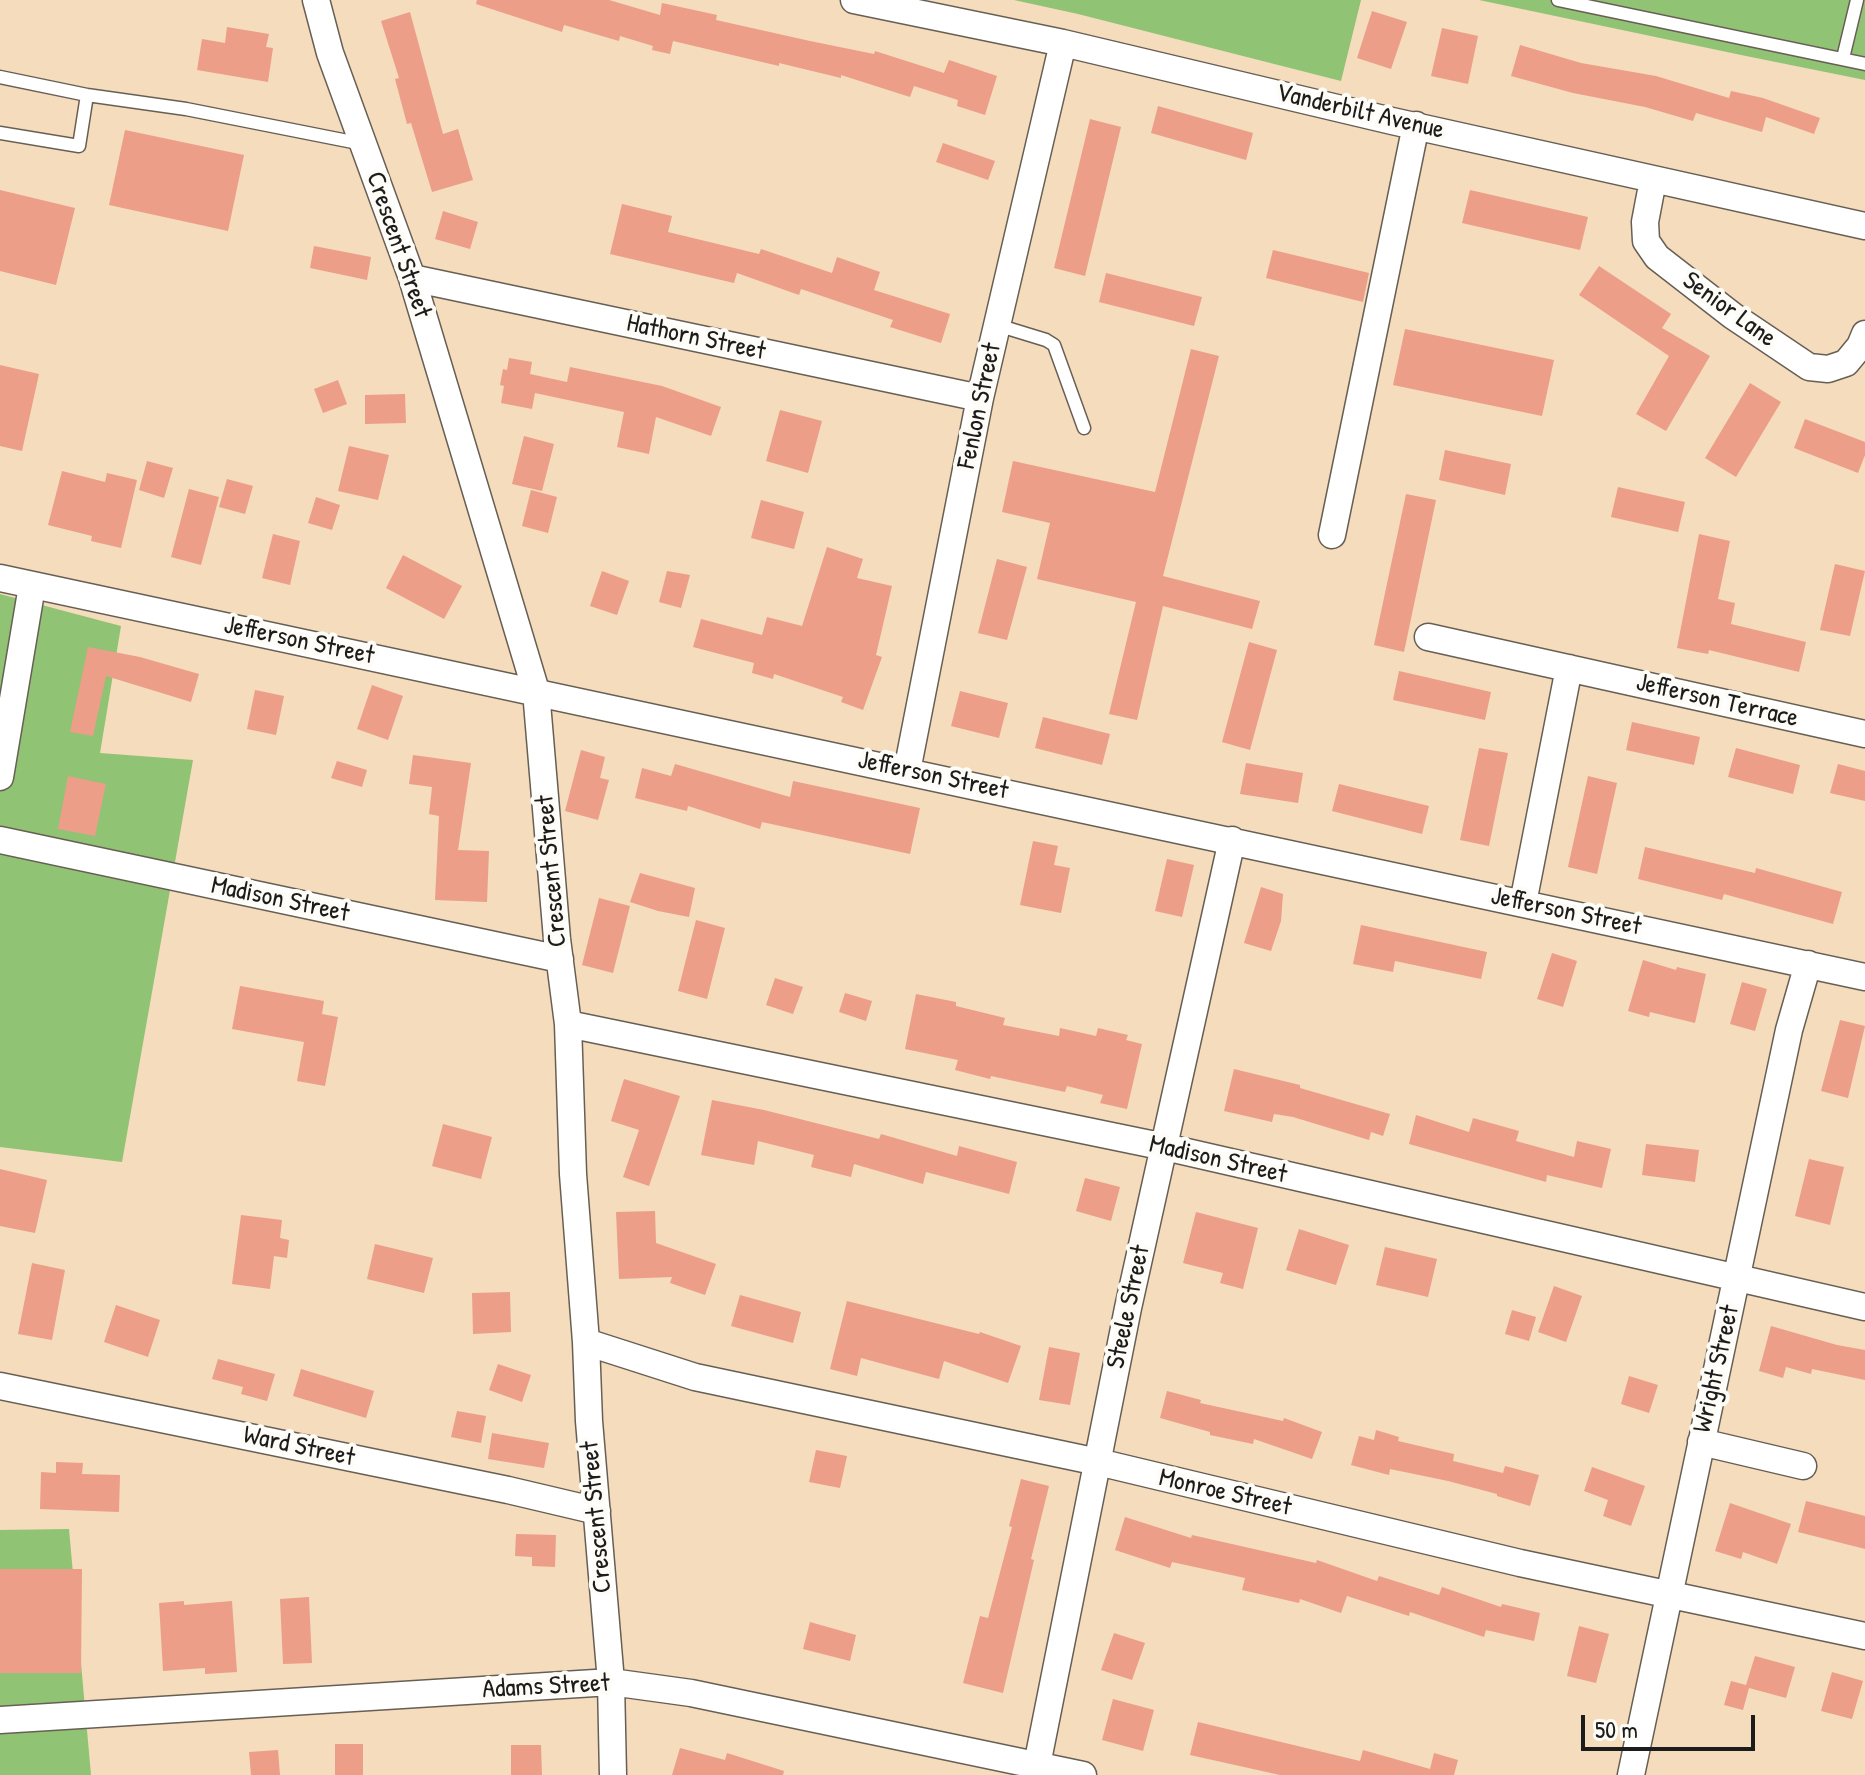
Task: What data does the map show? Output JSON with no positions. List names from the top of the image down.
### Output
{
  "streets": {
    "street": [
      "Vanderbilt Avenue",
      "Crescent Street",
      "Senior Lane",
      "Hathorn Street",
      "Fenlon Street",
      "Jefferson Street",
      "Jefferson Terrace",
      "Madison Street",
      "Steele Street",
      "Wright Street",
      "Ward Street",
      "Monroe Street",
      "Adams Street"
    ]
  },
  "crossings": [
    ["Vanderbilt Avenue", "Senior Lane"],
    ["Vanderbilt Avenue", "Fenlon Street"],
    ["Crescent Street", "Hathorn Street"],
    ["Crescent Street", "Jefferson Street"],
    ["Crescent Street", "Madison Street"],
    ["Crescent Street", "Ward Street"],
    ["Crescent Street", "Monroe Street"],
    ["Crescent Street", "Adams Street"],
    ["Hathorn Street", "Fenlon Street"],
    ["Fenlon Street", "Jefferson Street"],
    ["Jefferson Street", "Steele Street"],
    ["Jefferson Street", "Wright Street"],
    ["Madison Street", "Steele Street"],
    ["Madison Street", "Wright Street"],
    ["Steele Street", "Monroe Street"],
    ["Steele Street", "Adams Street"],
    ["Wright Street", "Monroe Street"]
  ],
  "scale_bar": "50 m"
}
